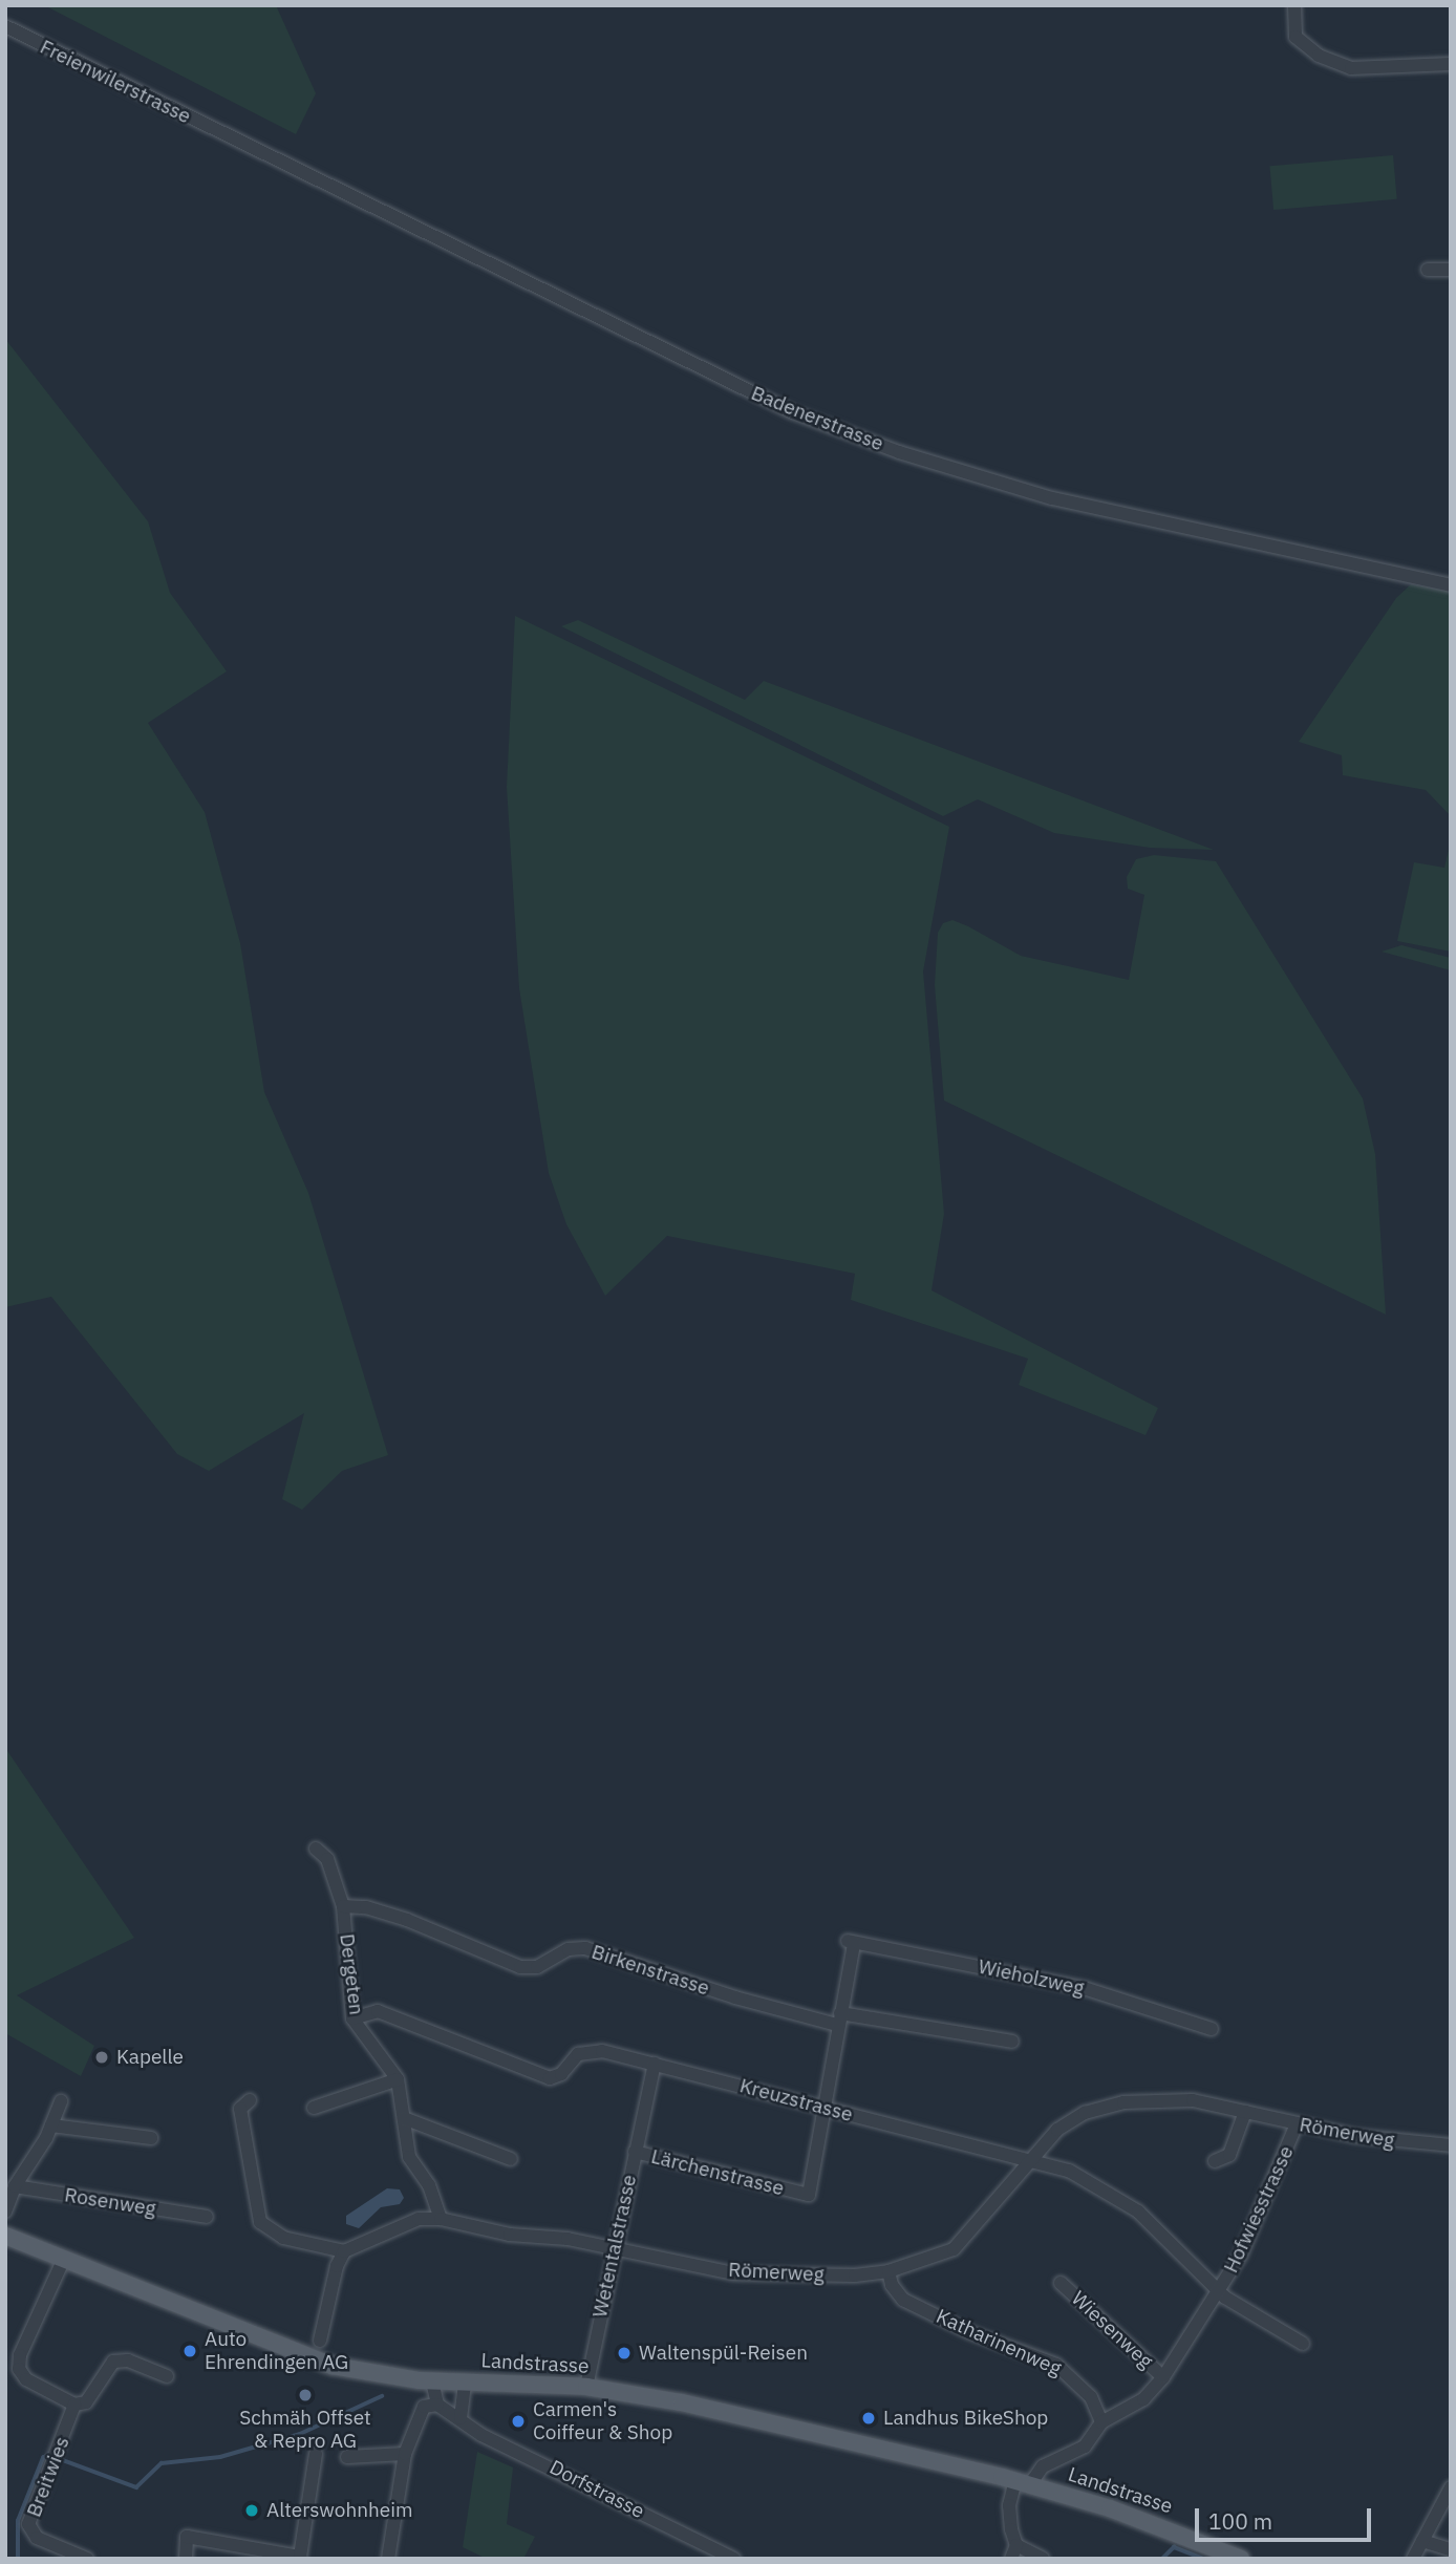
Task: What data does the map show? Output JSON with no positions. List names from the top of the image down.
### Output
{
  "streets": {
    "main road": ["Landstrasse"],
    "street": [
      "Freienwilerstrasse",
      "Badenerstrasse",
      "Birkenstrasse",
      "Dergeten",
      "Wieholzweg",
      "Kreuzstrasse",
      "Römerweg",
      "Lärchenstrasse",
      "Rosenweg",
      "Hofwiesstrasse",
      "Wetentalstrasse",
      "Wiesenweg",
      "Katharinenweg",
      "Breitwies",
      "Dorfstrasse"
    ]
  },
  "crossings": [
    ["Freienwilerstrasse", "Badenerstrasse"],
    ["Birkenstrasse", "Dergeten"],
    ["Birkenstrasse", "Lärchenstrasse"],
    ["Dergeten", "Kreuzstrasse"],
    ["Dergeten", "Römerweg"],
    ["Wieholzweg", "Lärchenstrasse"],
    ["Kreuzstrasse", "Römerweg"],
    ["Kreuzstrasse", "Lärchenstrasse"],
    ["Kreuzstrasse", "Hofwiesstrasse"],
    ["Kreuzstrasse", "Wetentalstrasse"],
    ["Römerweg", "Hofwiesstrasse"],
    ["Römerweg", "Wetentalstrasse"],
    ["Römerweg", "Katharinenweg"],
    ["Lärchenstrasse", "Wetentalstrasse"],
    ["Hofwiesstrasse", "Wiesenweg"],
    ["Hofwiesstrasse", "Katharinenweg"],
    ["Hofwiesstrasse", "Landstrasse"],
    ["Wetentalstrasse", "Landstrasse"]
  ],
  "places": [
    "Kapelle",
    "Auto Ehrendingen AG",
    "Waltenspül-Reisen",
    "Schmäh Offset & Repro AG",
    "Landhus BikeShop",
    "Carmen's Coiffeur & Shop",
    "Alterswohnheim"
  ],
  "scale_bar": "100 m"
}
